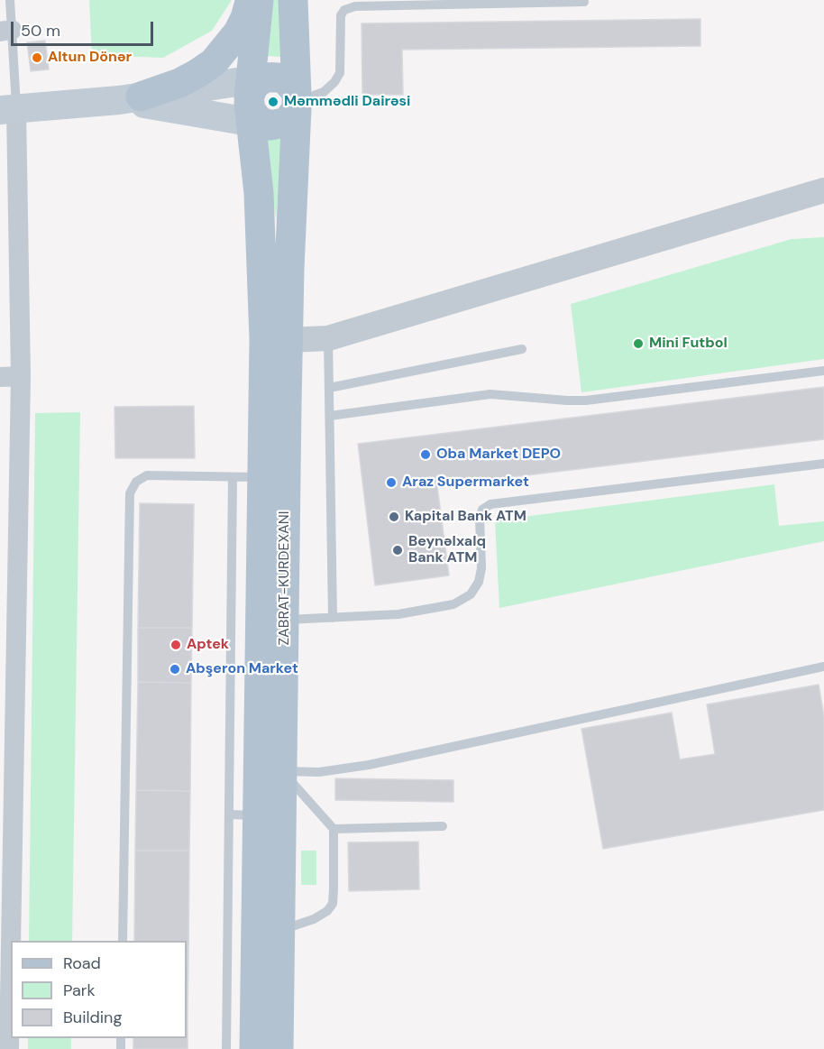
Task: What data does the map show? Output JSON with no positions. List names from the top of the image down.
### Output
{
  "streets": {
    "main road": ["ZABRAT-KURDEXANI"]
  },
  "places": [
    "Altun Dönər",
    "Məmmədli Dairəsi",
    "Mini Futbol",
    "Oba Market DEPO",
    "Araz Supermarket",
    "Kapital Bank ATM",
    "Beynəlxalq Bank ATM",
    "Aptek",
    "Abşeron Market"
  ],
  "legend": ["Road", "Park", "Building"],
  "scale_bar": "50 m"
}
